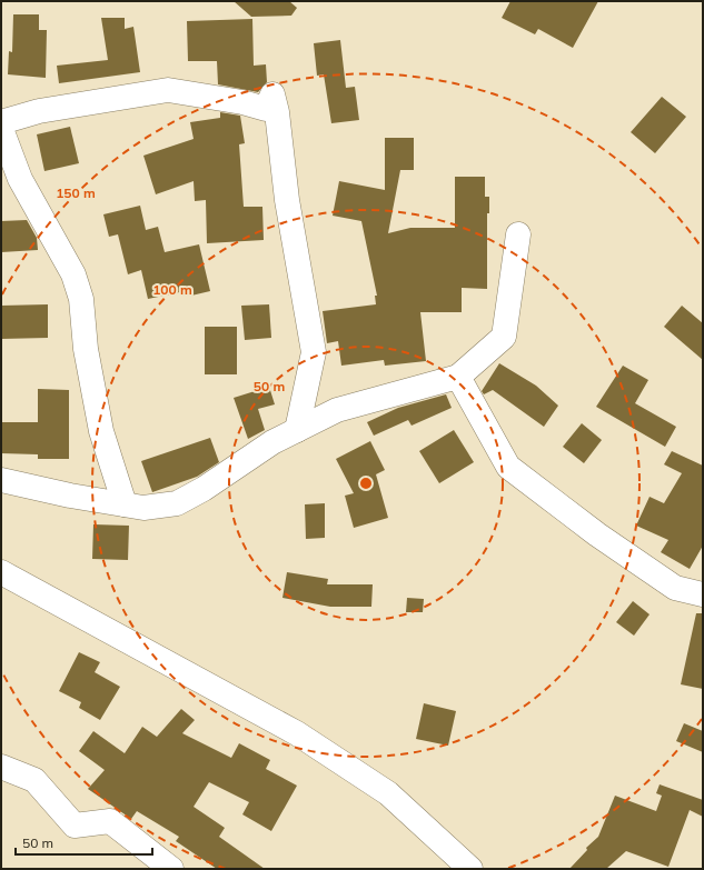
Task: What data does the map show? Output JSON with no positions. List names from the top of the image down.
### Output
{
  "scale_bar": "50 m",
  "rings": ["150 m", "100 m", "50 m"]
}
